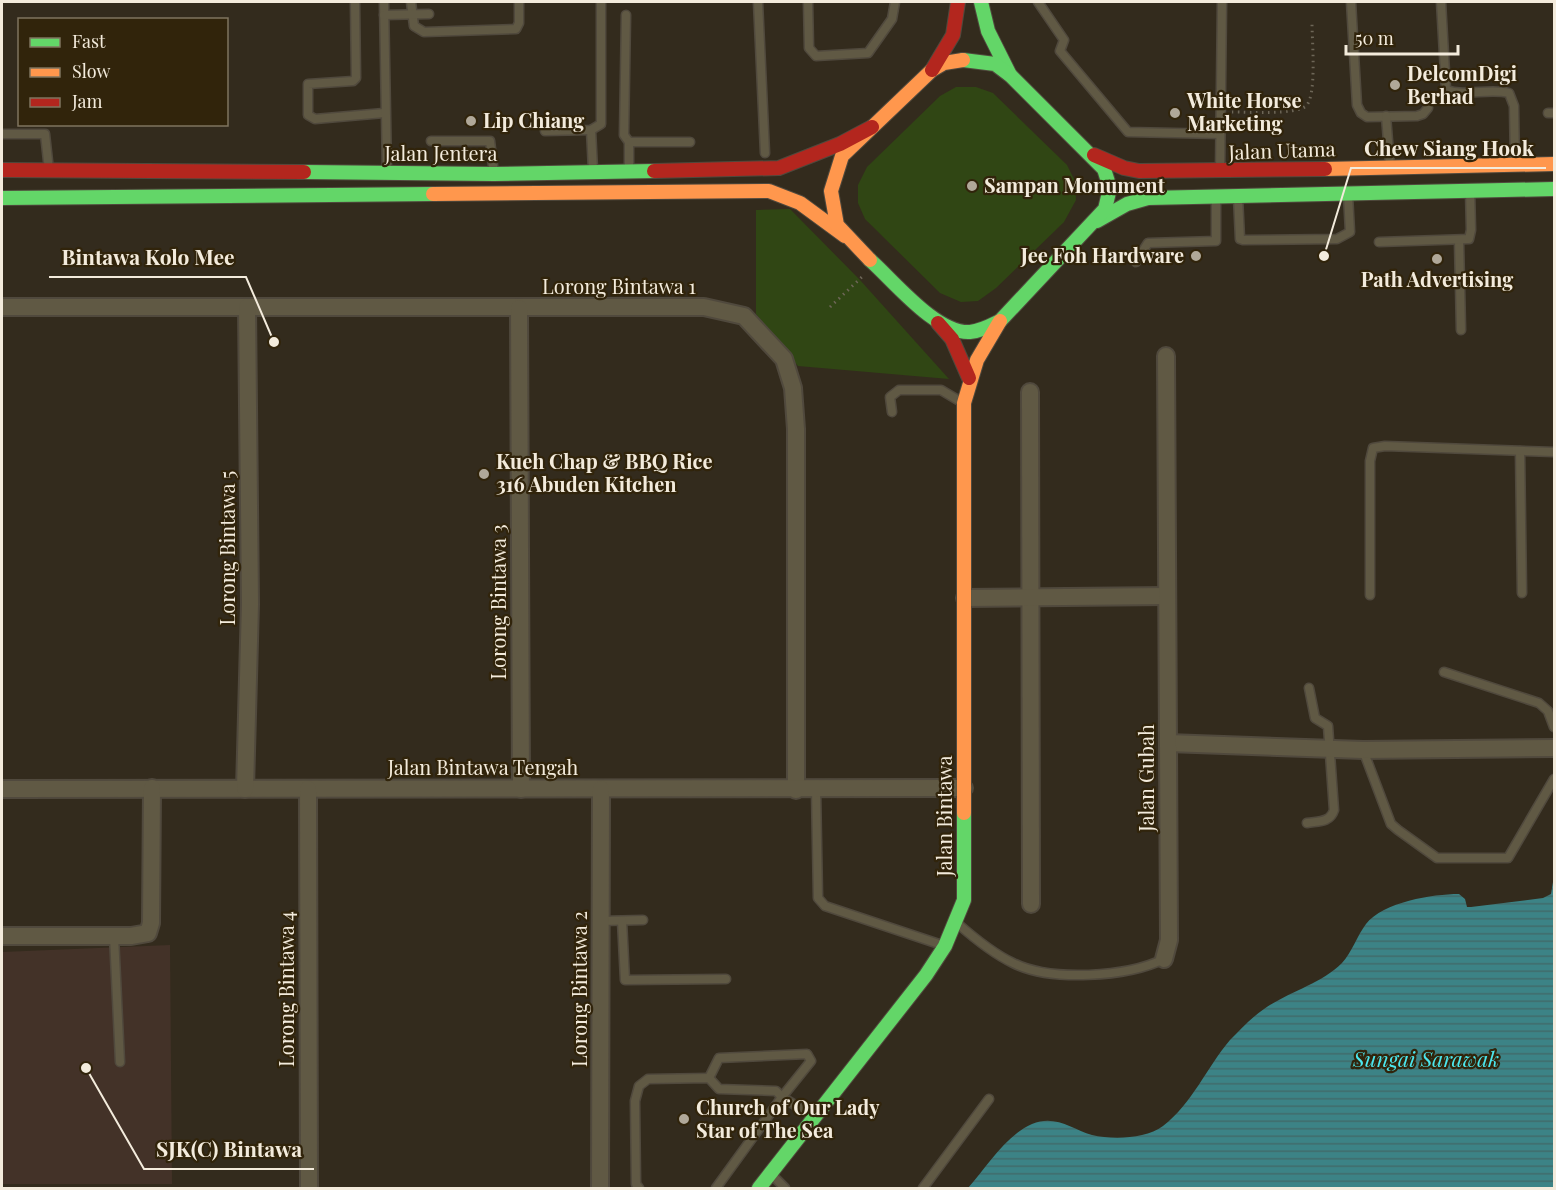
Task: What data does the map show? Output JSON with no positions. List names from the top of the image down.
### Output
{
  "streets": {
    "street": [
      "Jalan Utama",
      "Jalan Jentera",
      "Lorong Bintawa 1",
      "Lorong Bintawa 5",
      "Lorong Bintawa 3",
      "Jalan Bintawa Tengah",
      "Jalan Gubah",
      "Jalan Bintawa",
      "Lorong Bintawa 4",
      "Lorong Bintawa 2"
    ]
  },
  "crossings": [
    ["Lorong Bintawa 1", "Lorong Bintawa 5"],
    ["Lorong Bintawa 1", "Lorong Bintawa 3"],
    ["Lorong Bintawa 1", "Jalan Bintawa Tengah"],
    ["Lorong Bintawa 5", "Jalan Bintawa Tengah"],
    ["Lorong Bintawa 3", "Jalan Bintawa Tengah"],
    ["Jalan Bintawa Tengah", "Jalan Bintawa"],
    ["Jalan Bintawa Tengah", "Lorong Bintawa 4"],
    ["Jalan Bintawa Tengah", "Lorong Bintawa 2"]
  ],
  "water": ["Sungai Sarawak"],
  "places": [
    "DelcomDigi Berhad",
    "White Horse Marketing",
    "Lip Chiang",
    "Sampan Monument",
    "Jee Foh Hardware",
    "Chew Siang Hook",
    "Path Advertising",
    "Bintawa Kolo Mee",
    "Kueh Chap & BBQ Rice 316 Abuden Kitchen",
    "SJK(C) Bintawa",
    "Church of Our Lady Star of The Sea"
  ],
  "legend": ["Fast", "Slow", "Jam"],
  "scale_bar": "50 m"
}
